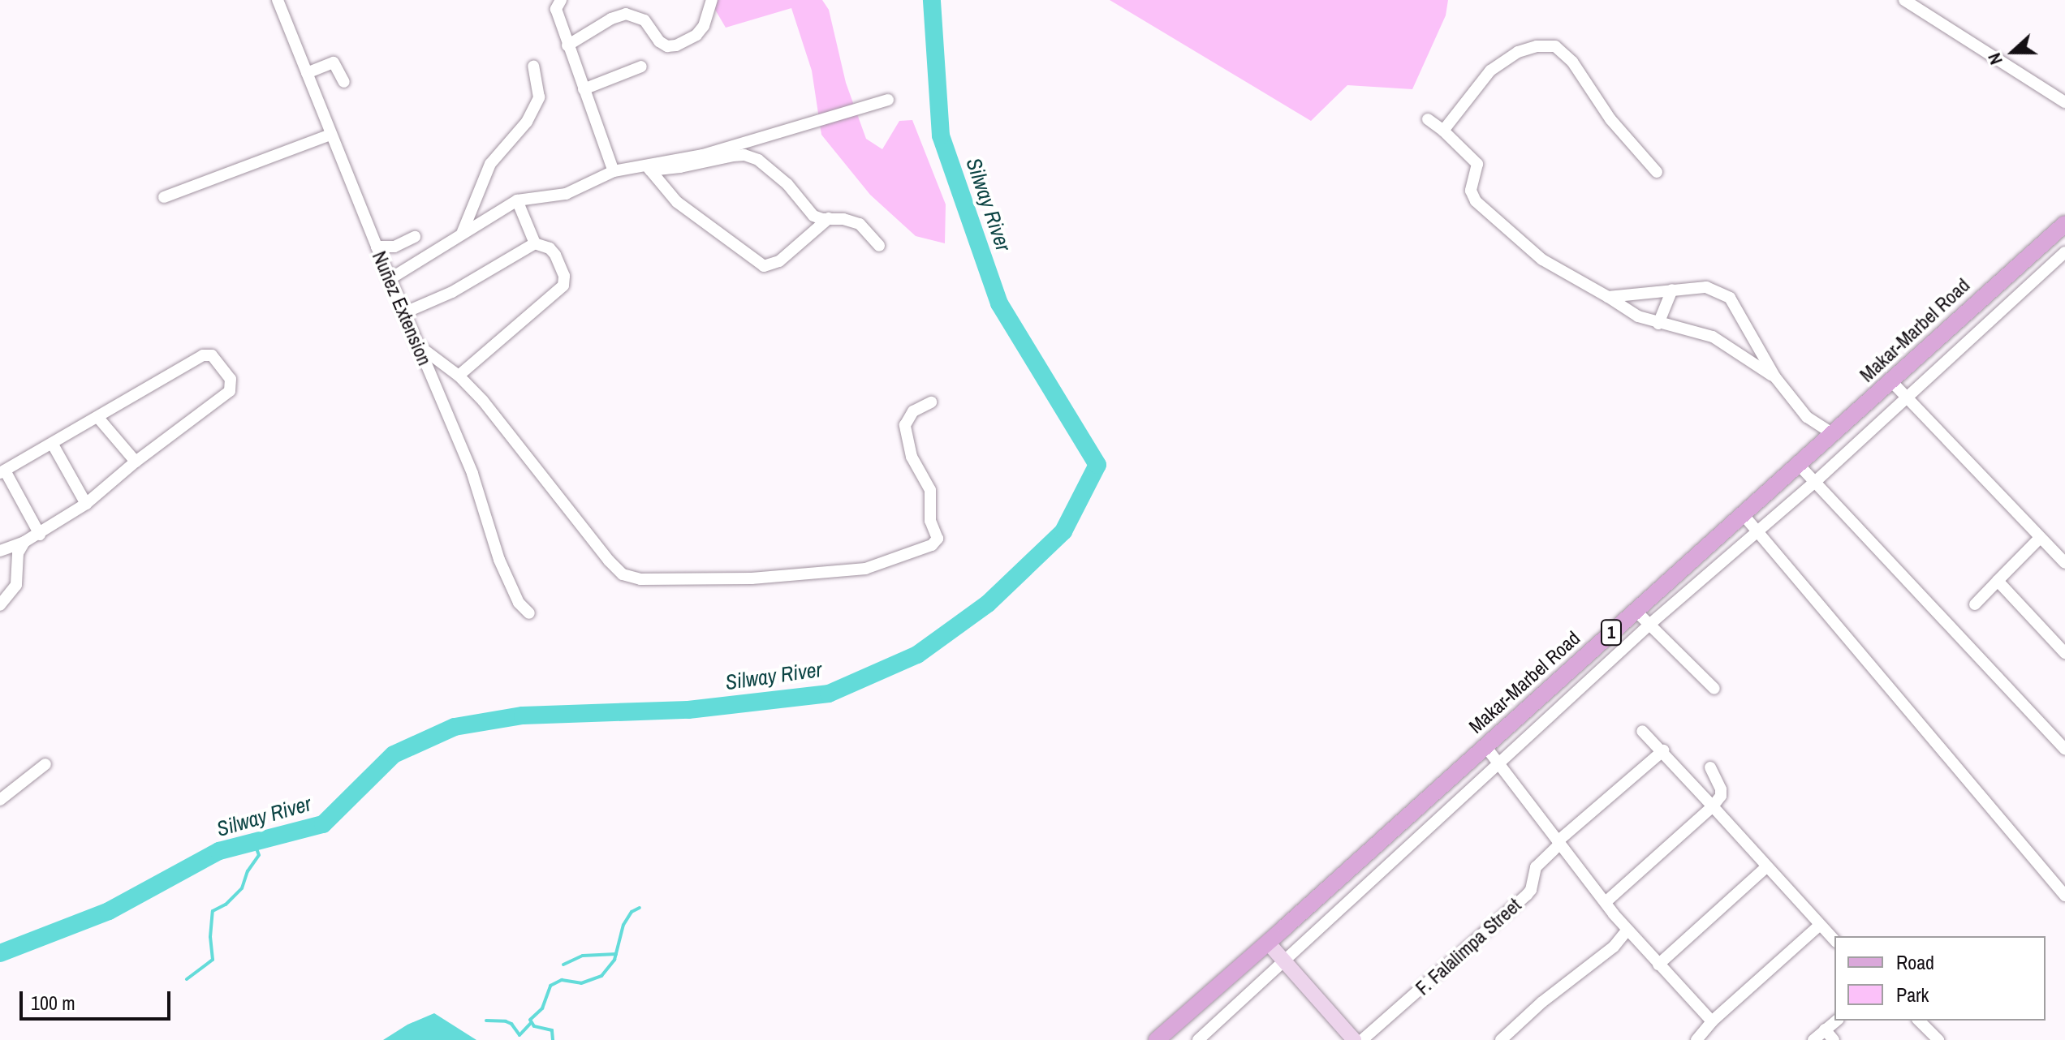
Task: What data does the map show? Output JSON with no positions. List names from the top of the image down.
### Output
{
  "streets": {
    "main road": ["Makar-Marbel Road", "1"],
    "street": ["Nuñez Extension", "F. Falalimpa Street"]
  },
  "water": ["Silway River"],
  "legend": ["Road", "Park"],
  "scale_bar": "100 m",
  "north": "left"
}
